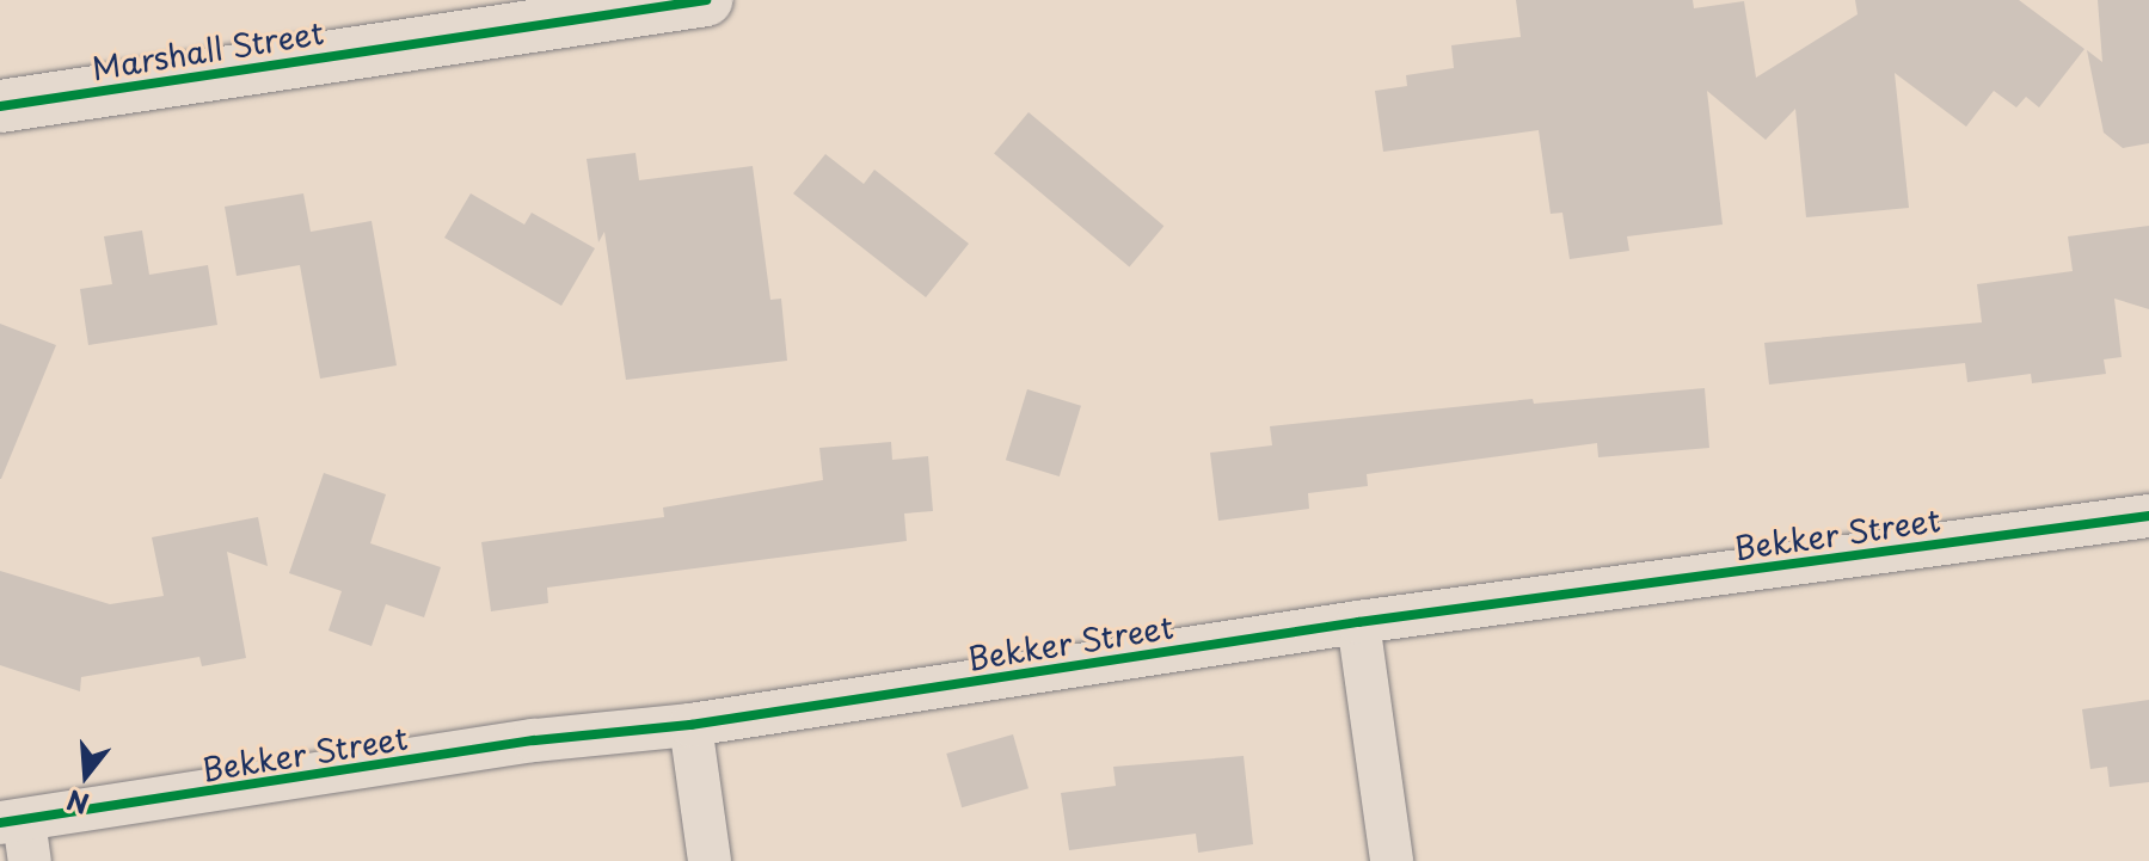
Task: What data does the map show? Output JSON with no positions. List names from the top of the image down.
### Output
{
  "streets": {
    "street": ["Marshall Street", "Bekker Street"]
  },
  "north": "bottom"
}
